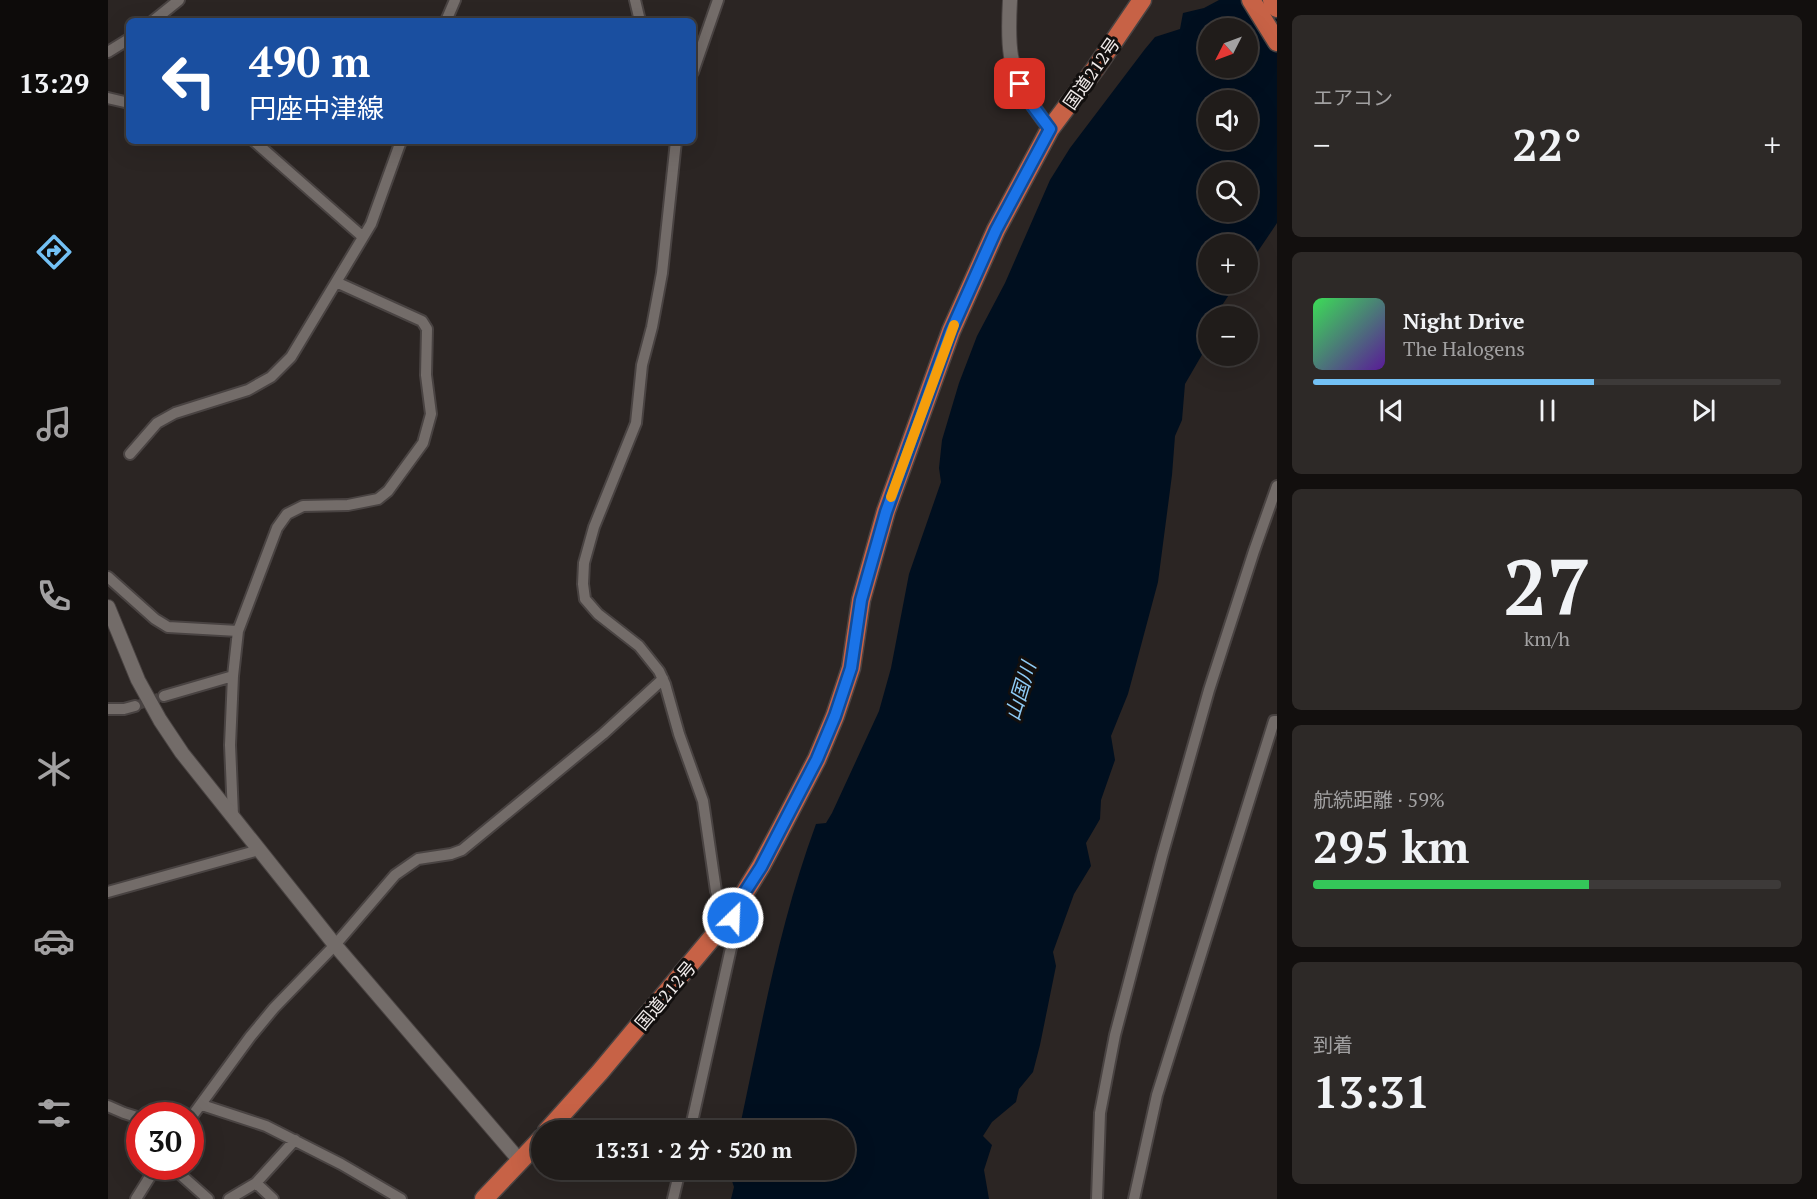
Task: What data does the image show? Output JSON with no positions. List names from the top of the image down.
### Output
{
  "streets": {
    "highway": ["国道212号"]
  },
  "water": ["山国川"],
  "north": "bottom left",
  "page": {
    "tabs": "13:29",
    "tile": [
      "エアコン",
      ["27", "km/h"],
      ["航続距離 · 59%", "295 km"],
      ["到着", "13:31"]
    ],
    "map_buttons": ["+", "−"],
    "turn": ["490 m", "円座中津線"],
    "heat": ["−", "22°", "+"],
    "song": ["Night Drive", "The Halogens"],
    "limit": "30",
    "trip": "13:31 · 2 分 · 520 m"
  }
}
